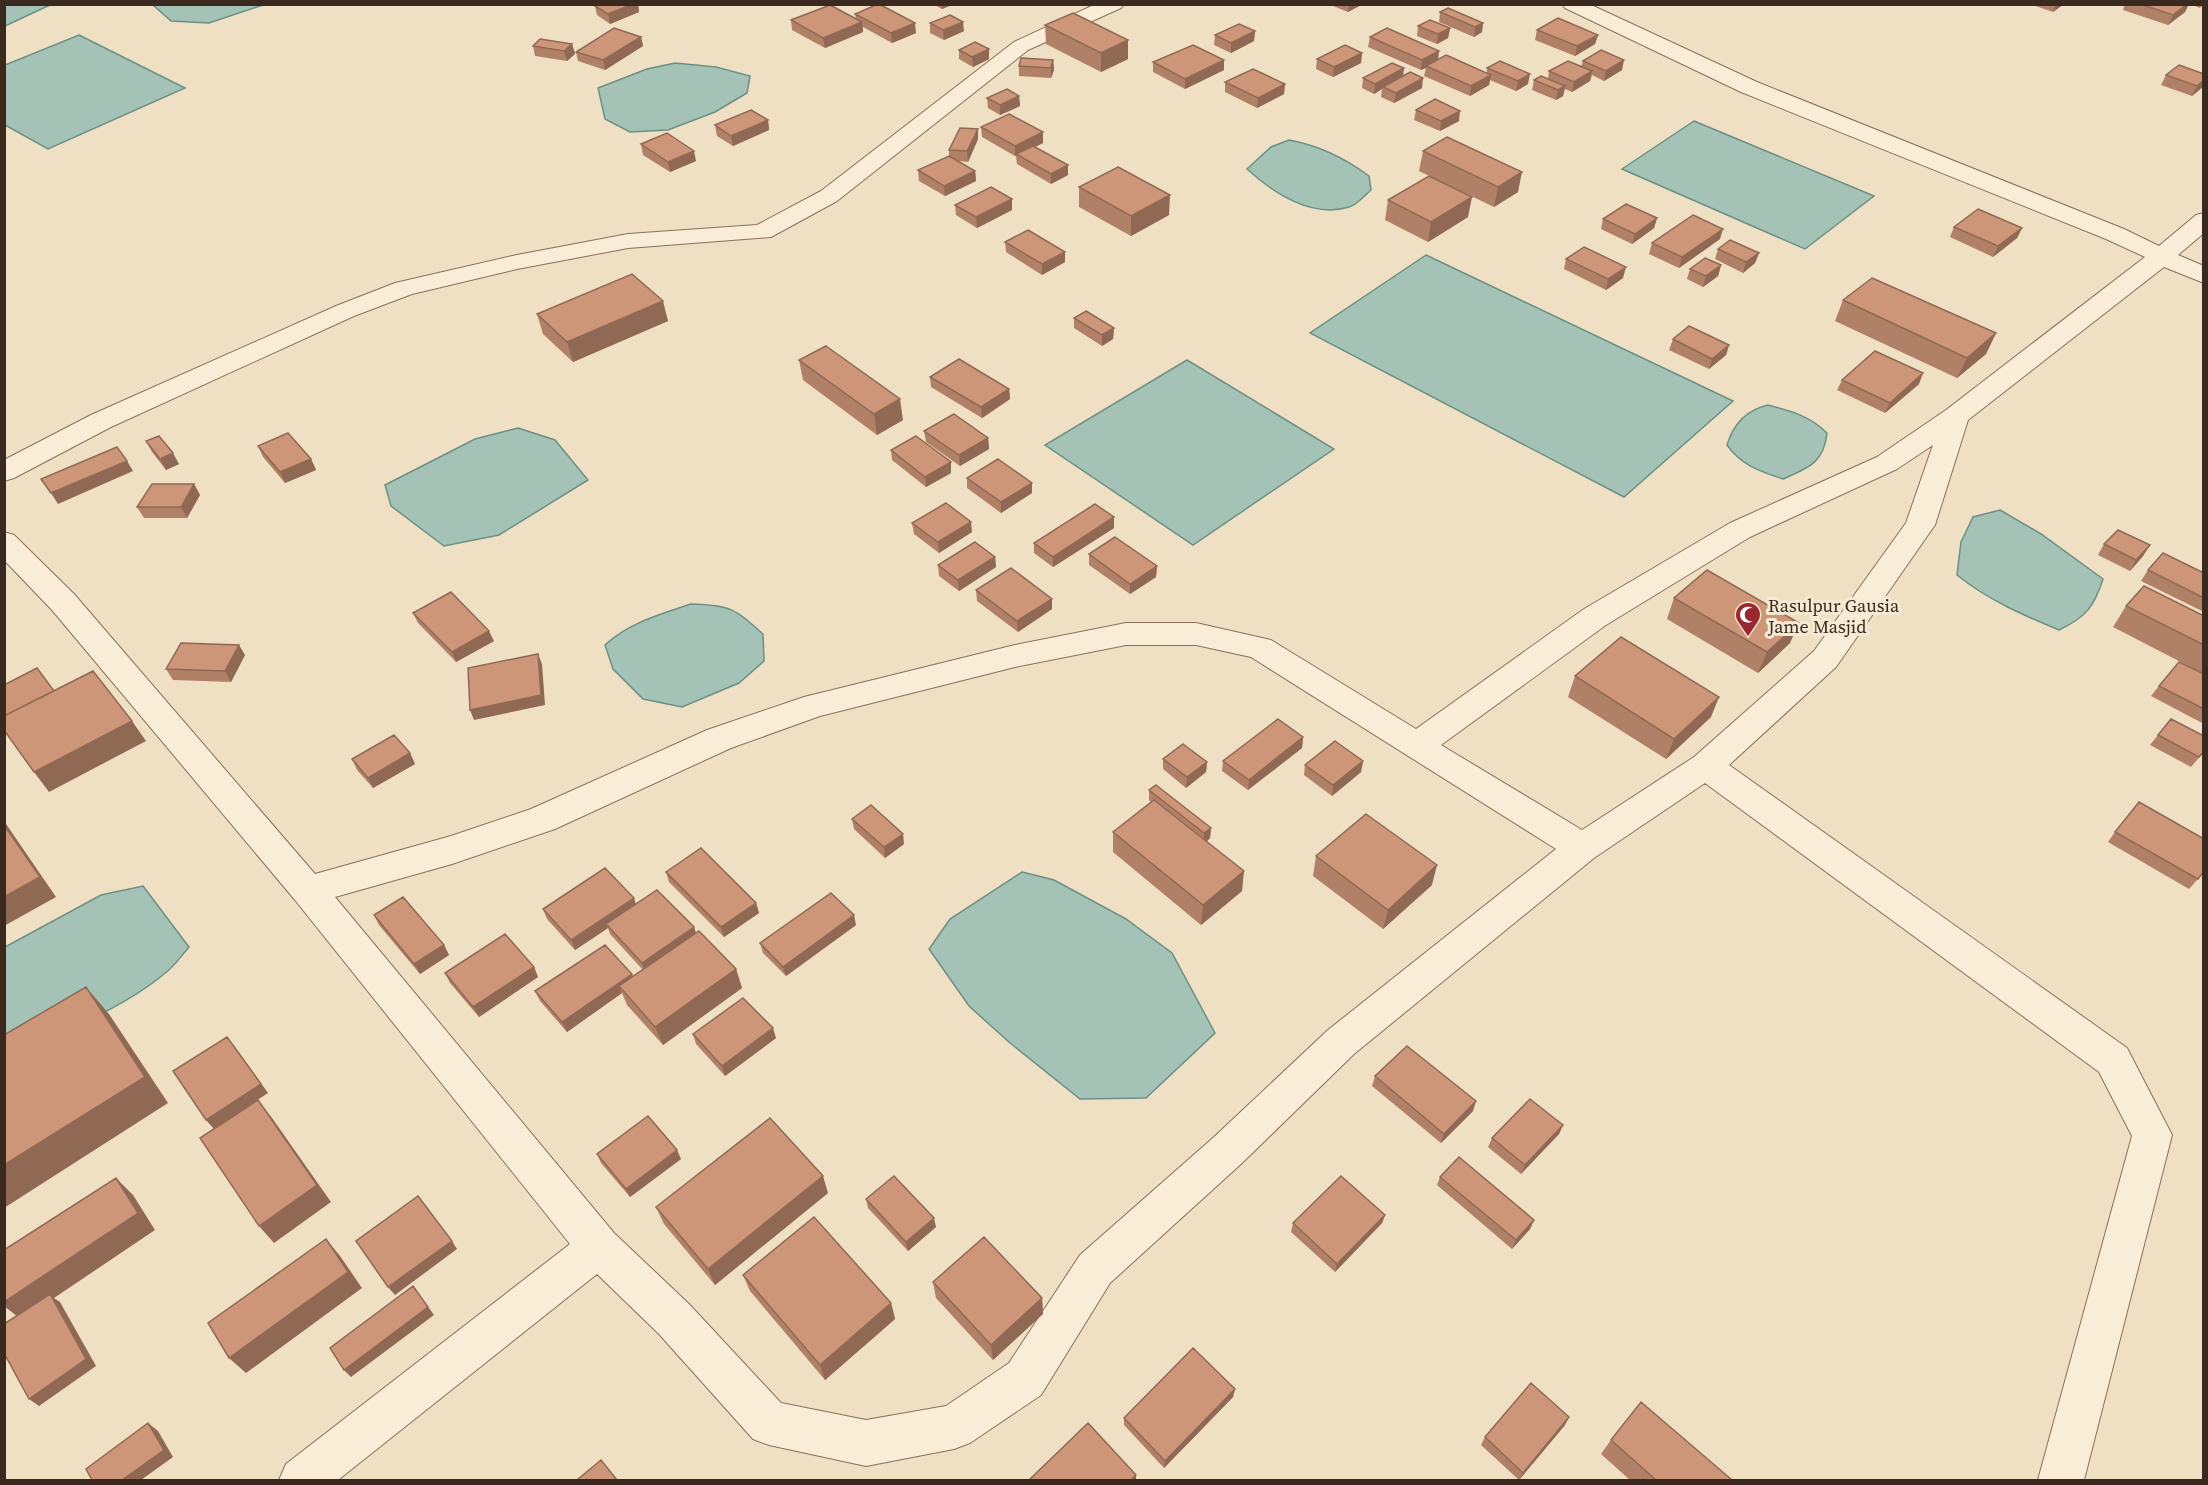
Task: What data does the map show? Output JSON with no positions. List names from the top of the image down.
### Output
{
  "places": {
    "mosque": ["Rasulpur Gausia Jame Masjid"]
  }
}
